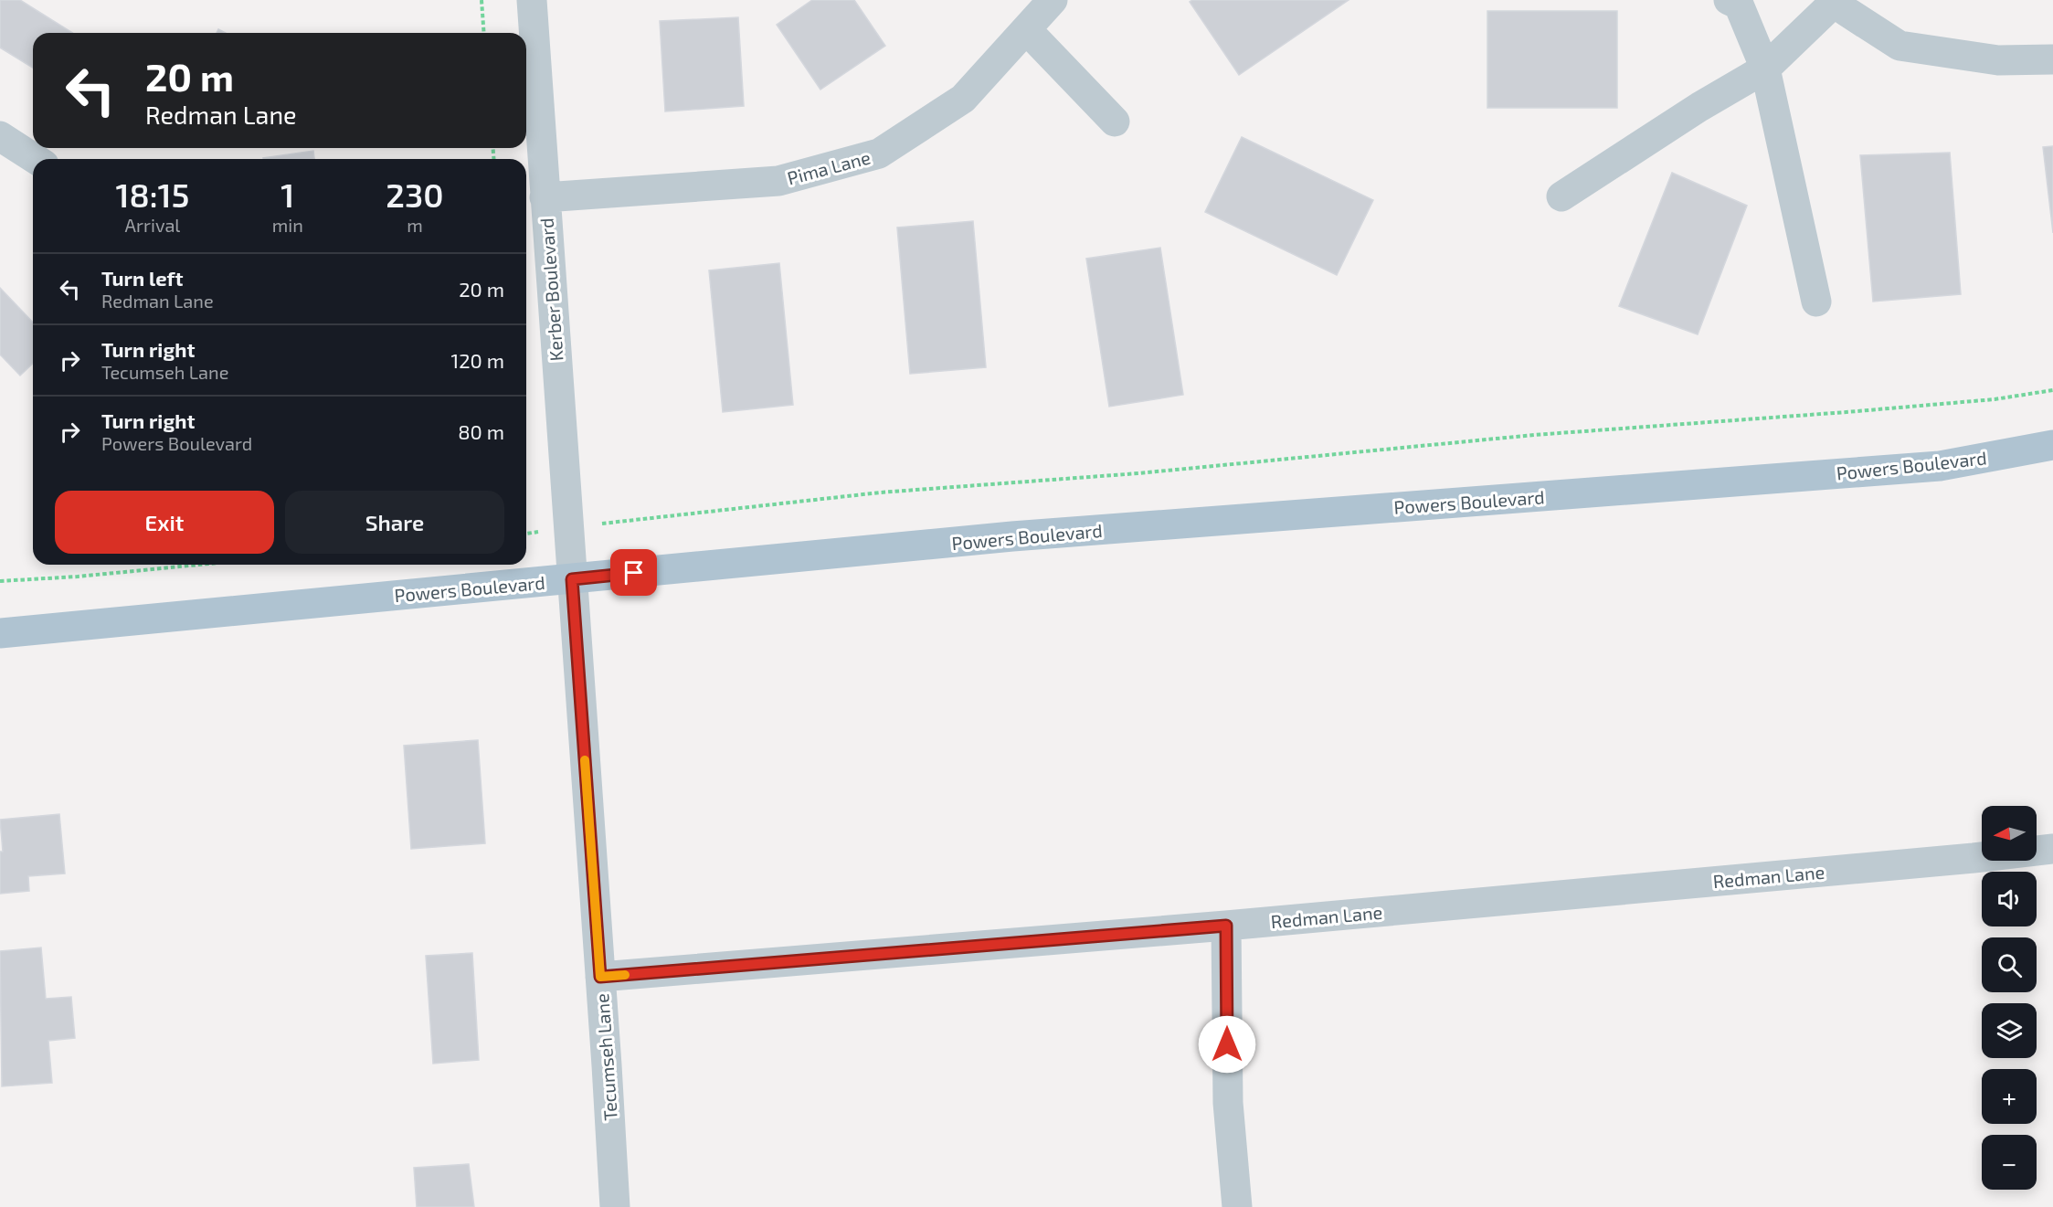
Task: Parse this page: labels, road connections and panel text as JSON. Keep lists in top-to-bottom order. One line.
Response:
{"streets":{"main road":["Powers Boulevard"],"street":["Pima Lane","Kerber Boulevard","Redman Lane","Tecumseh Lane"]},"crossings":[["Pima Lane","Kerber Boulevard"],["Kerber Boulevard","Powers Boulevard"],["Kerber Boulevard","Tecumseh Lane"],["Powers Boulevard","Tecumseh Lane"],["Redman Lane","Tecumseh Lane"]],"north":"left","page":{"turn":["20 m","Redman Lane"],"eta":["18:15","Arrival","1","min","230","m"],"list":[{"name":"Turn left","note":"Redman Lane","value":"20 m"},{"name":"Turn right","note":"Tecumseh Lane","value":"120 m"},{"name":"Turn right","note":"Powers Boulevard","value":"80 m"}],"buttons":["Exit","Share"],"map_buttons":["+","−"]}}
